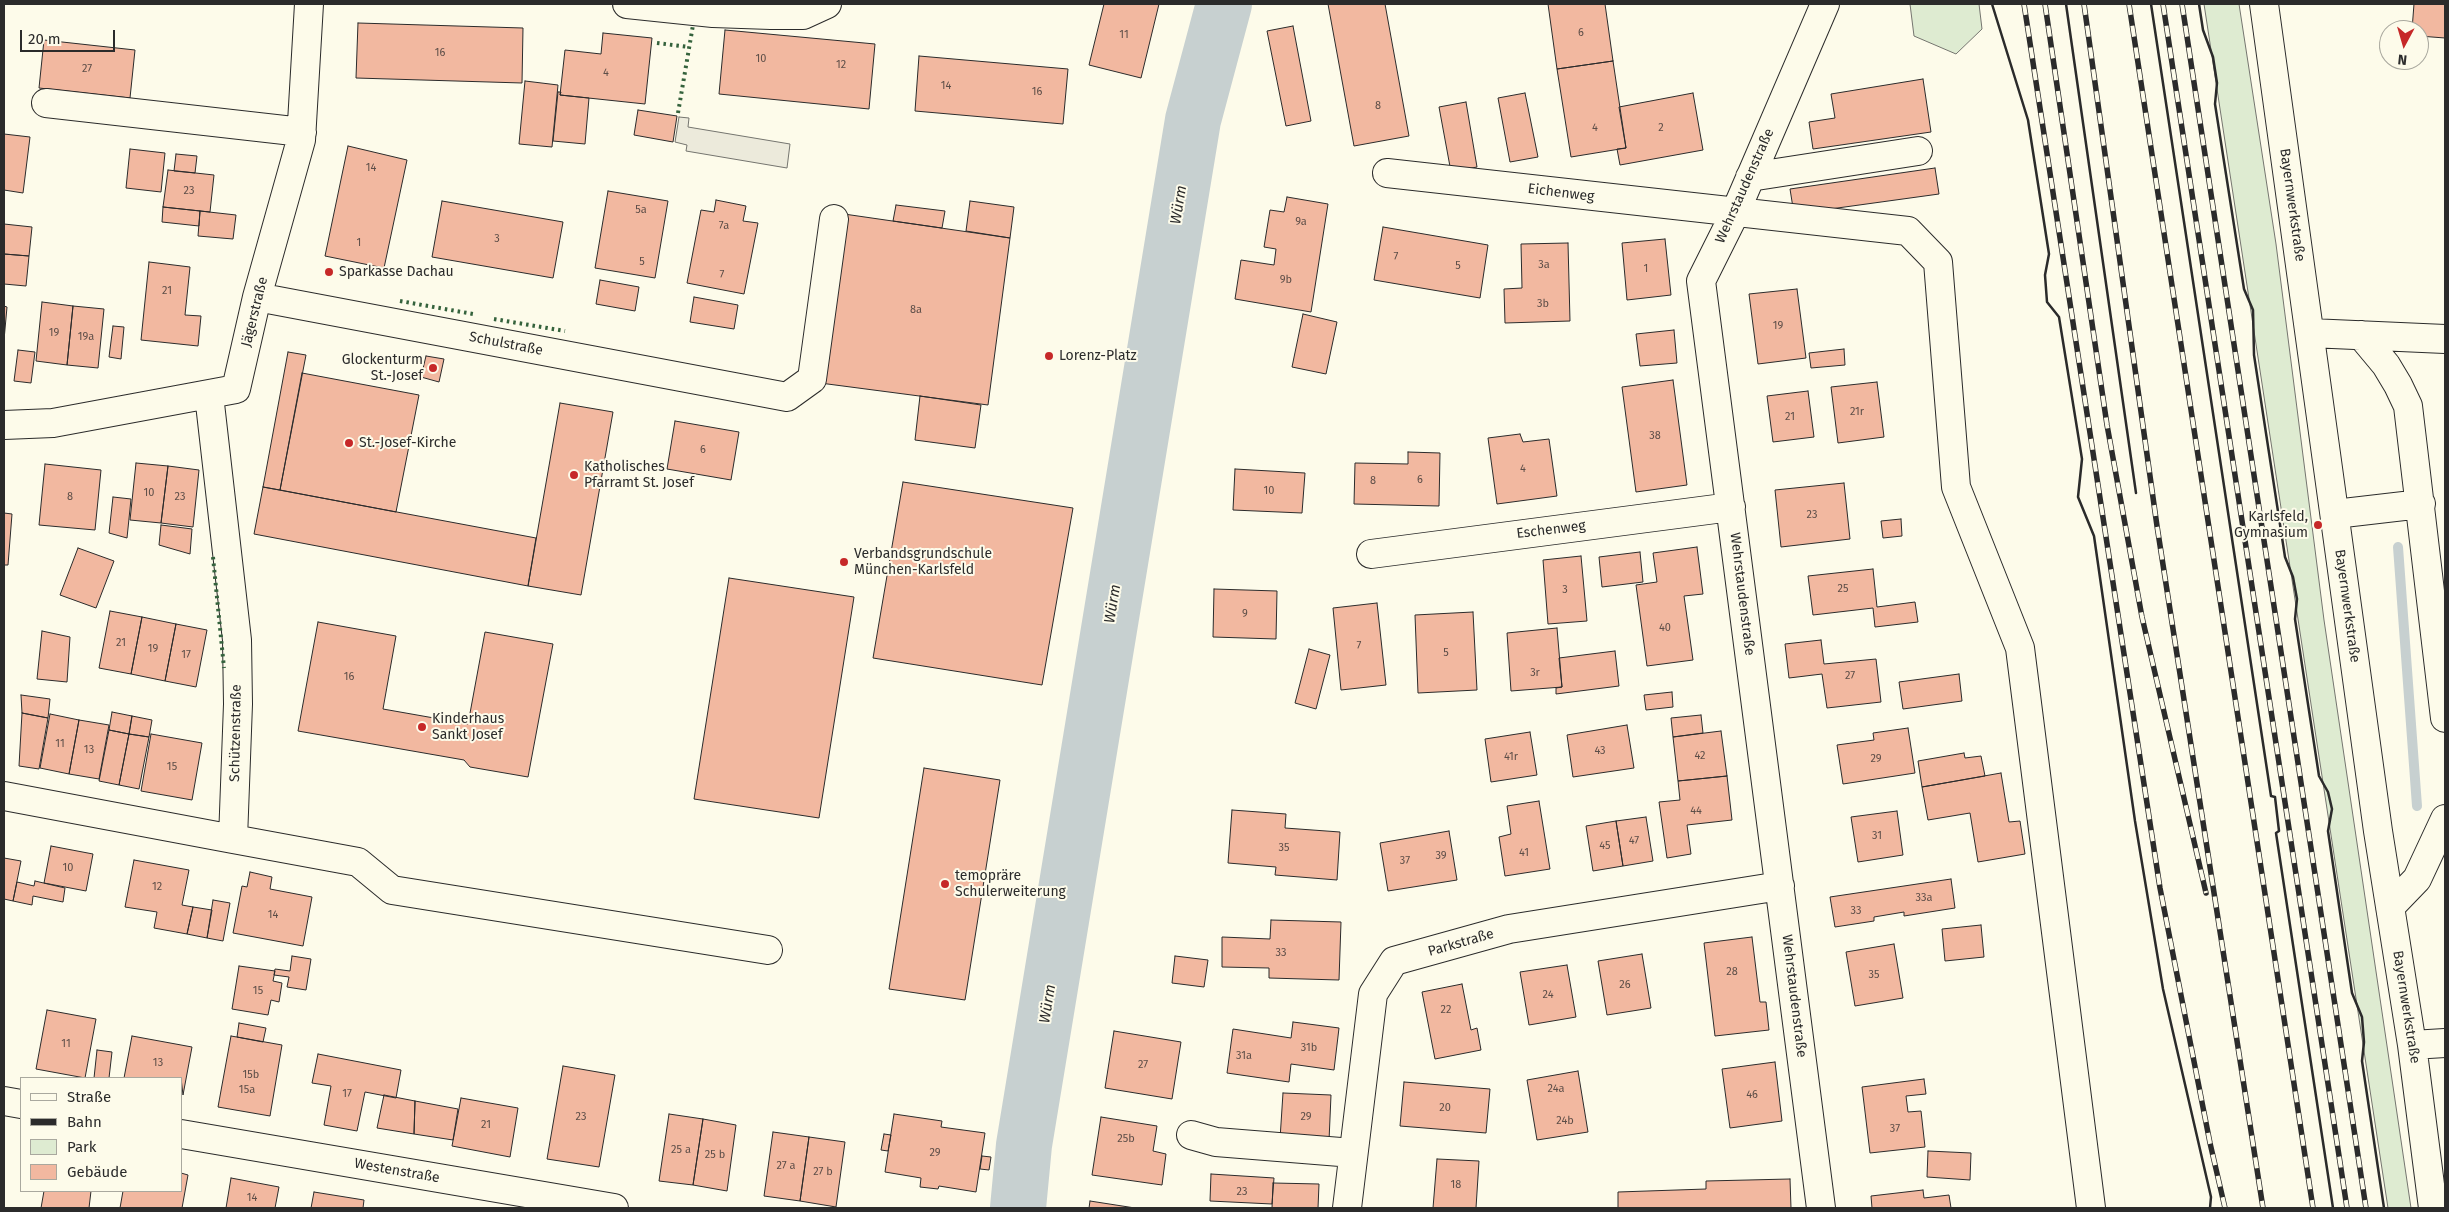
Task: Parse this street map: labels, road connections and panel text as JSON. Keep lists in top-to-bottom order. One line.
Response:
{"streets":{"street":["Wehrstaudenstraße","Eichenweg","Bayernwerkstraße","Jägerstraße","Schulstraße","Eschenweg","Schützenstraße","Parkstraße","Westenstraße"]},"crossings":[["Wehrstaudenstraße","Eichenweg"],["Wehrstaudenstraße","Eschenweg"],["Wehrstaudenstraße","Parkstraße"],["Jägerstraße","Schulstraße"],["Jägerstraße","Schützenstraße"]],"water":["Würm"],"places":["Sparkasse Dachau","Lorenz-Platz","Glockenturm St.-Josef","St.-Josef-Kirche","Katholisches Pfarramt St. Josef","Karlsfeld, Gymnasium","Verbandsgrundschule München-Karlsfeld","Kinderhaus Sankt Josef","temopräre Schulerweiterung"],"house_numbers":["6","11","16","10","12","27","4","14","16","8","4","2","14","23","5a","9a","7a","3","1","7","5","3a","5","1","7","9b","21","3b","8a","19","19","19a","21r","21","38","6","4","6","8","10","10","8","23","23","25","3","9","40","21","7","19","5","17","3r","27","16","11","13","43","42","41r","29","15","44","31","47","45","35","41","39","37","10","12","33a","33","14","33","28","35","26","15","24","22","11","31b","31a","13","27","15b","24a","15a","17","46","20","23","29","24b","21","37","25b","25 a","29","25 b","27 a","27 b","18","23","14"],"legend":["Straße","Bahn","Park","Gebäude"],"scale_bar":"20 m","north":"bottom"}
